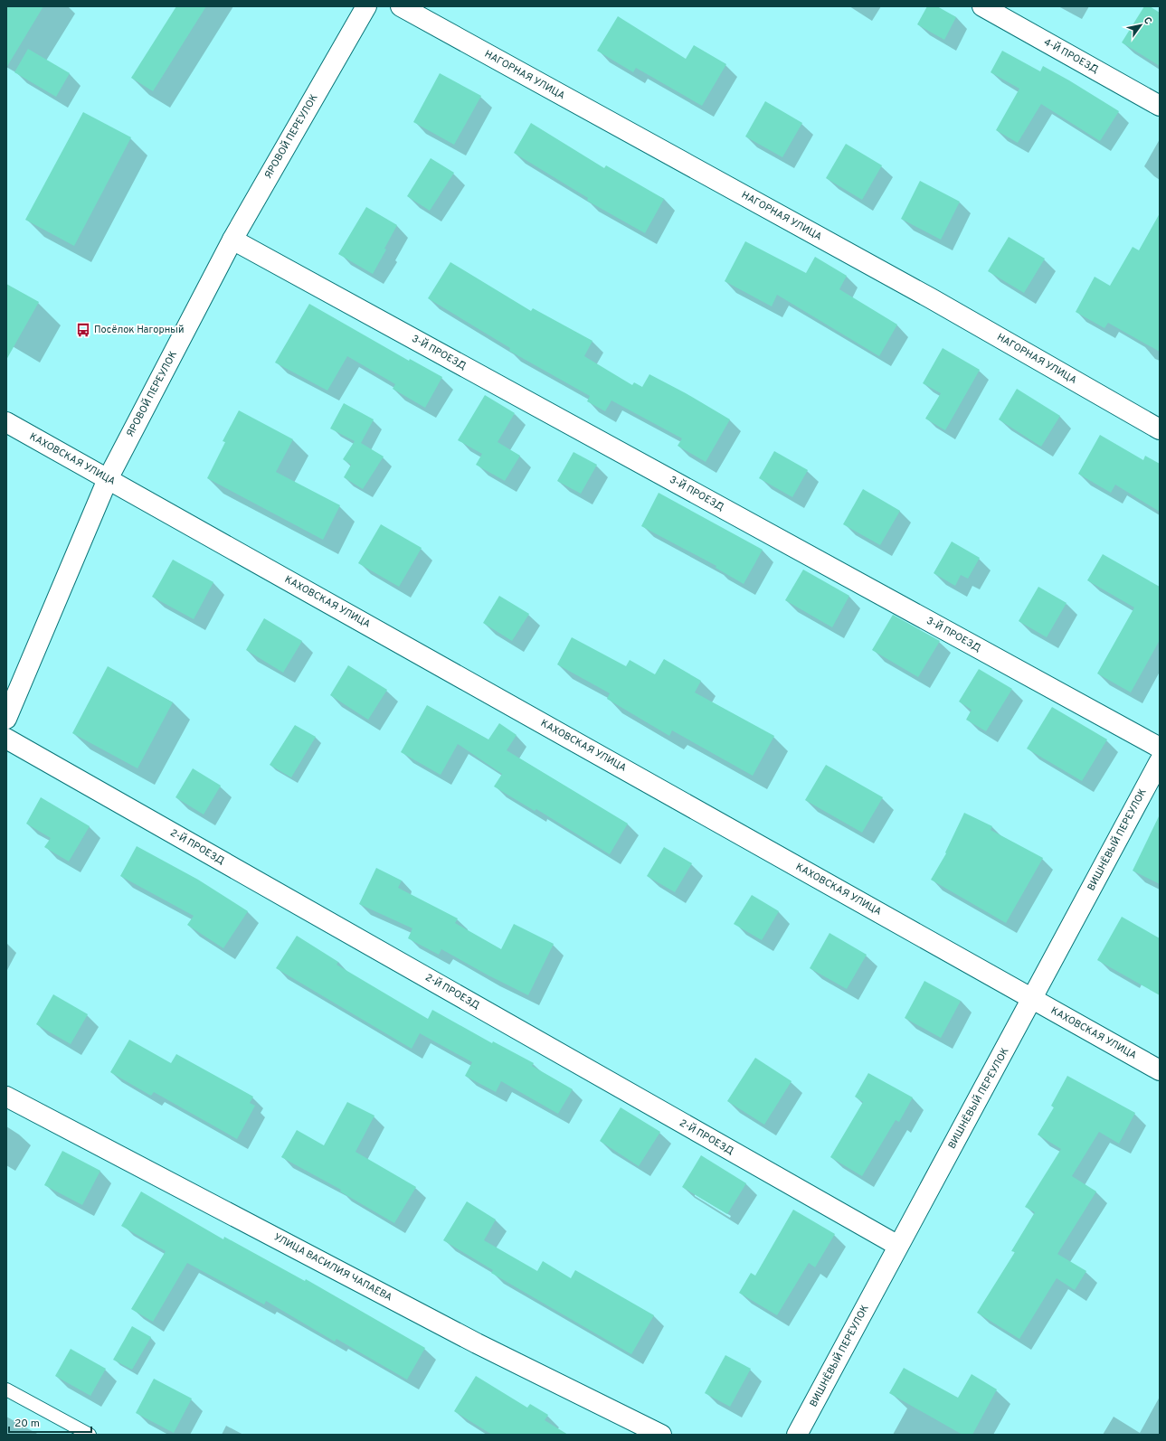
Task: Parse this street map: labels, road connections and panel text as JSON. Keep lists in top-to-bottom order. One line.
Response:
{"streets":{"street":["4-Й ПРОЕЗД","НАГОРНАЯ УЛИЦА","ЯРОВОЙ ПЕРЕУЛОК","3-Й ПРОЕЗД","КАХОВСКАЯ УЛИЦА","ВИШНЁВЫЙ ПЕРЕУЛОК","2-Й ПРОЕЗД","УЛИЦА ВАСИЛИЯ ЧАПАЕВА"]},"crossings":[["ЯРОВОЙ ПЕРЕУЛОК","3-Й ПРОЕЗД"],["ЯРОВОЙ ПЕРЕУЛОК","КАХОВСКАЯ УЛИЦА"],["КАХОВСКАЯ УЛИЦА","ВИШНЁВЫЙ ПЕРЕУЛОК"],["ВИШНЁВЫЙ ПЕРЕУЛОК","2-Й ПРОЕЗД"]],"places":{"bus stop":["Посёлок Нагорный"]},"scale_bar":"20 m","north":"top right"}
